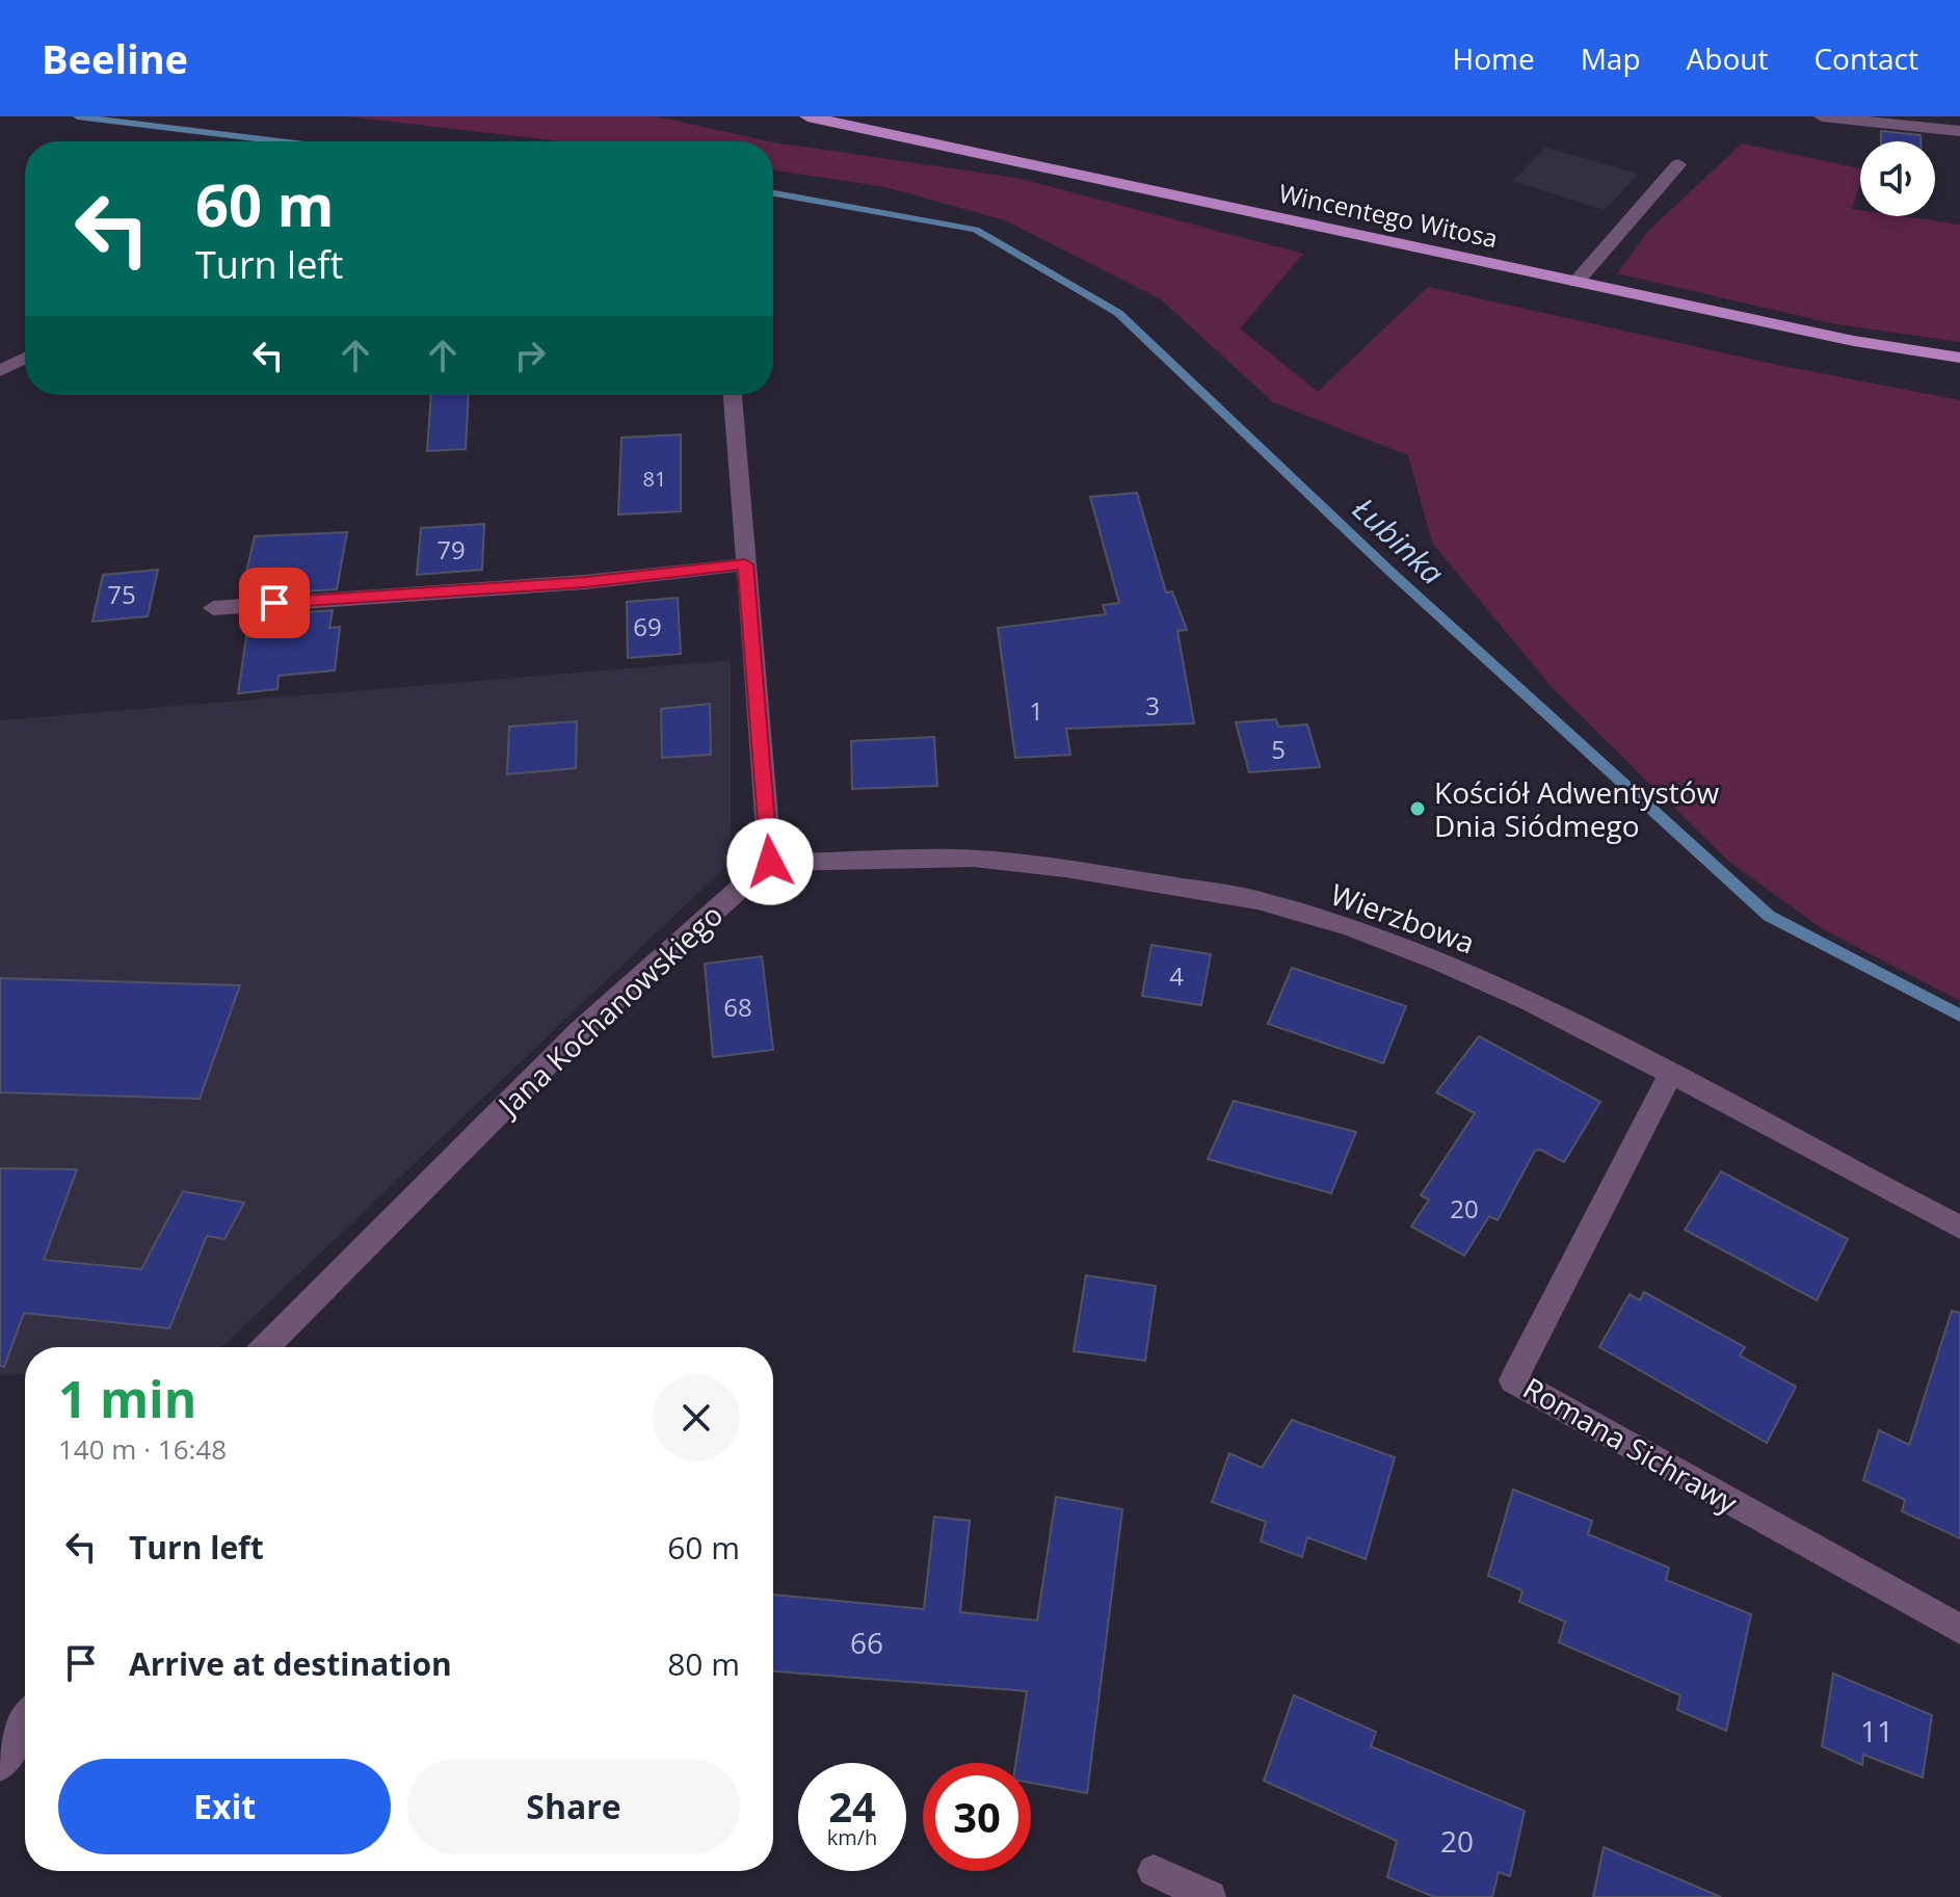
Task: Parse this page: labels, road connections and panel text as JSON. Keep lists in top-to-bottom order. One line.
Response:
{"streets":{"main road":["Wincentego Witosa"],"street":["Wierzbowa","Jana Kochanowskiego","Romana Sichrawy"]},"crossings":[["Wierzbowa","Jana Kochanowskiego"],["Wierzbowa","Romana Sichrawy"]],"water":["Łubinka"],"places":["Kościół Adwentystów Dnia Siódmego"],"house_numbers":["81","79","75","69","3","1","5","4","68","20","66","11","20"],"page":{"header":"Beeline","nav":["Home","Map","About","Contact"],"turn":["60 m","Turn left"],"heading":["1 min","140 m · 16:48"],"list":[{"name":"Turn left","value":"60 m"},{"name":"Arrive at destination","value":"80 m"}],"buttons":["Exit","Share"],"speed":"24 km/h","limit":"30"}}
